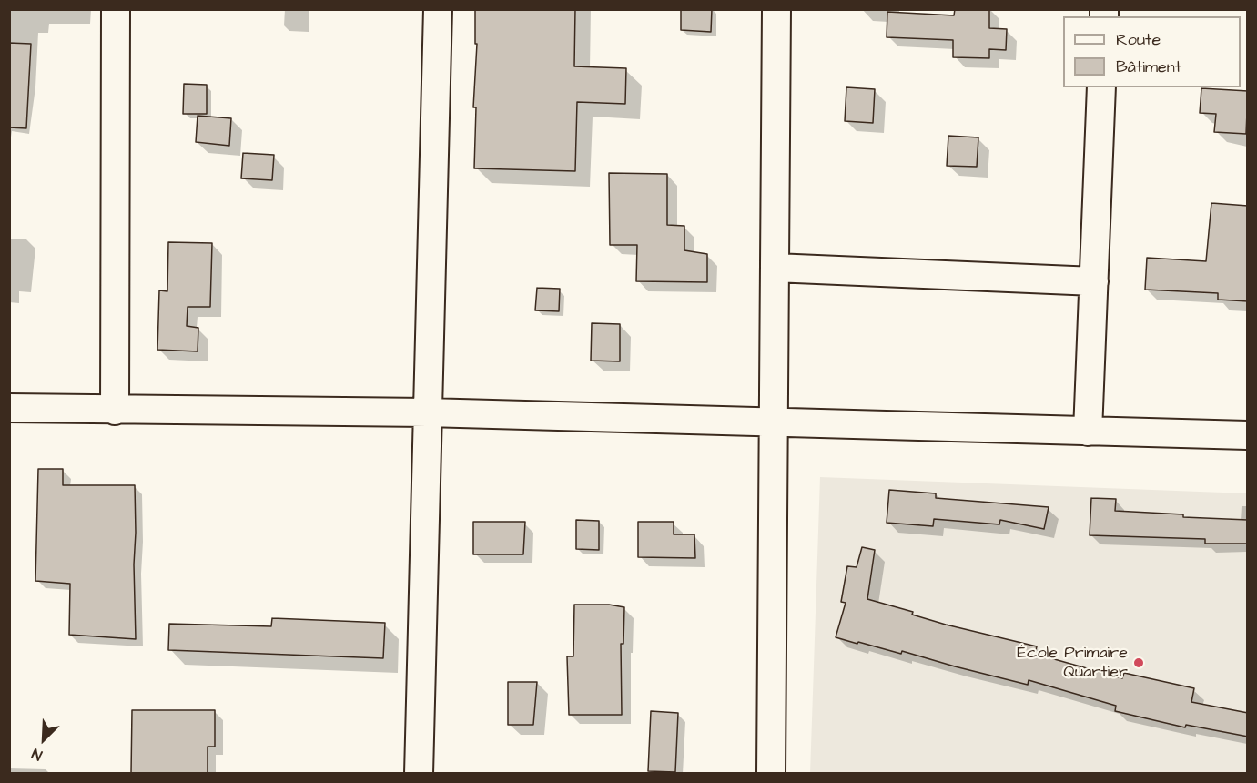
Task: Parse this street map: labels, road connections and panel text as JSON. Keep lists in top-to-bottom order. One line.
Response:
{"places":["École Primaire Quartier"],"legend":["Route","Bâtiment"],"north":"bottom left"}
